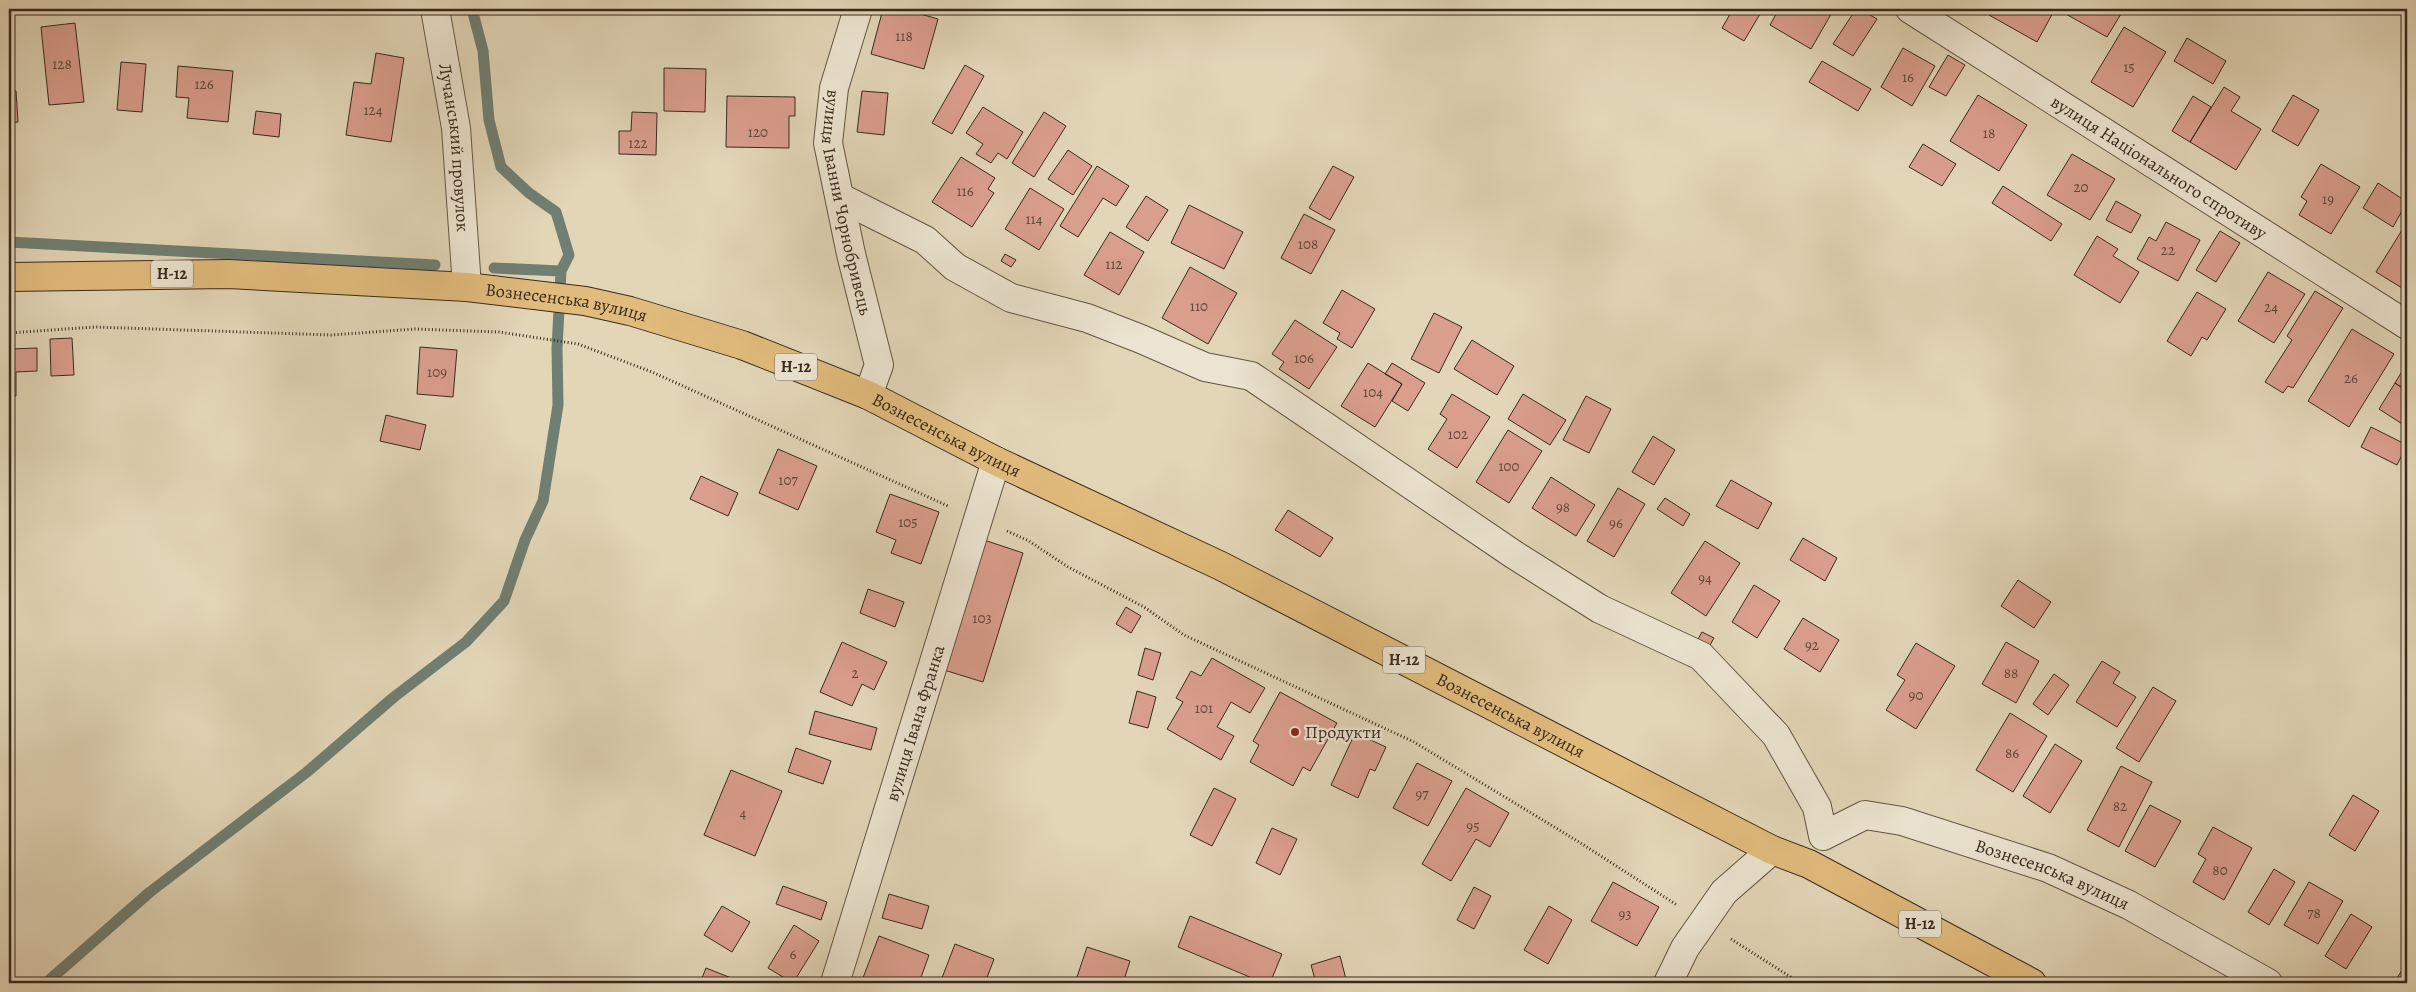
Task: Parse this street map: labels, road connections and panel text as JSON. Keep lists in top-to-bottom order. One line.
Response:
{"streets":{"main road":["Н-12","Вознесенська вулиця"],"street":["Лучанський провулок","вулиця Національного спротиву","вулиця Іванни Чорнобривець","вулиця Івана Франка"]},"crossings":[["Лучанський провулок","Вознесенська вулиця"],["вулиця Іванни Чорнобривець","Вознесенська вулиця"],["Вознесенська вулиця","вулиця Івана Франка"]],"places":["Продукти"],"house_numbers":["118","128","15","16","126","124","120","18","122","20","116","19","114","108","22","112","110","24","106","109","26","104","102","100","107","98","105","96","94","103","92","2","88","90","101","86","97","82","4","95","80","78","93","6"]}
